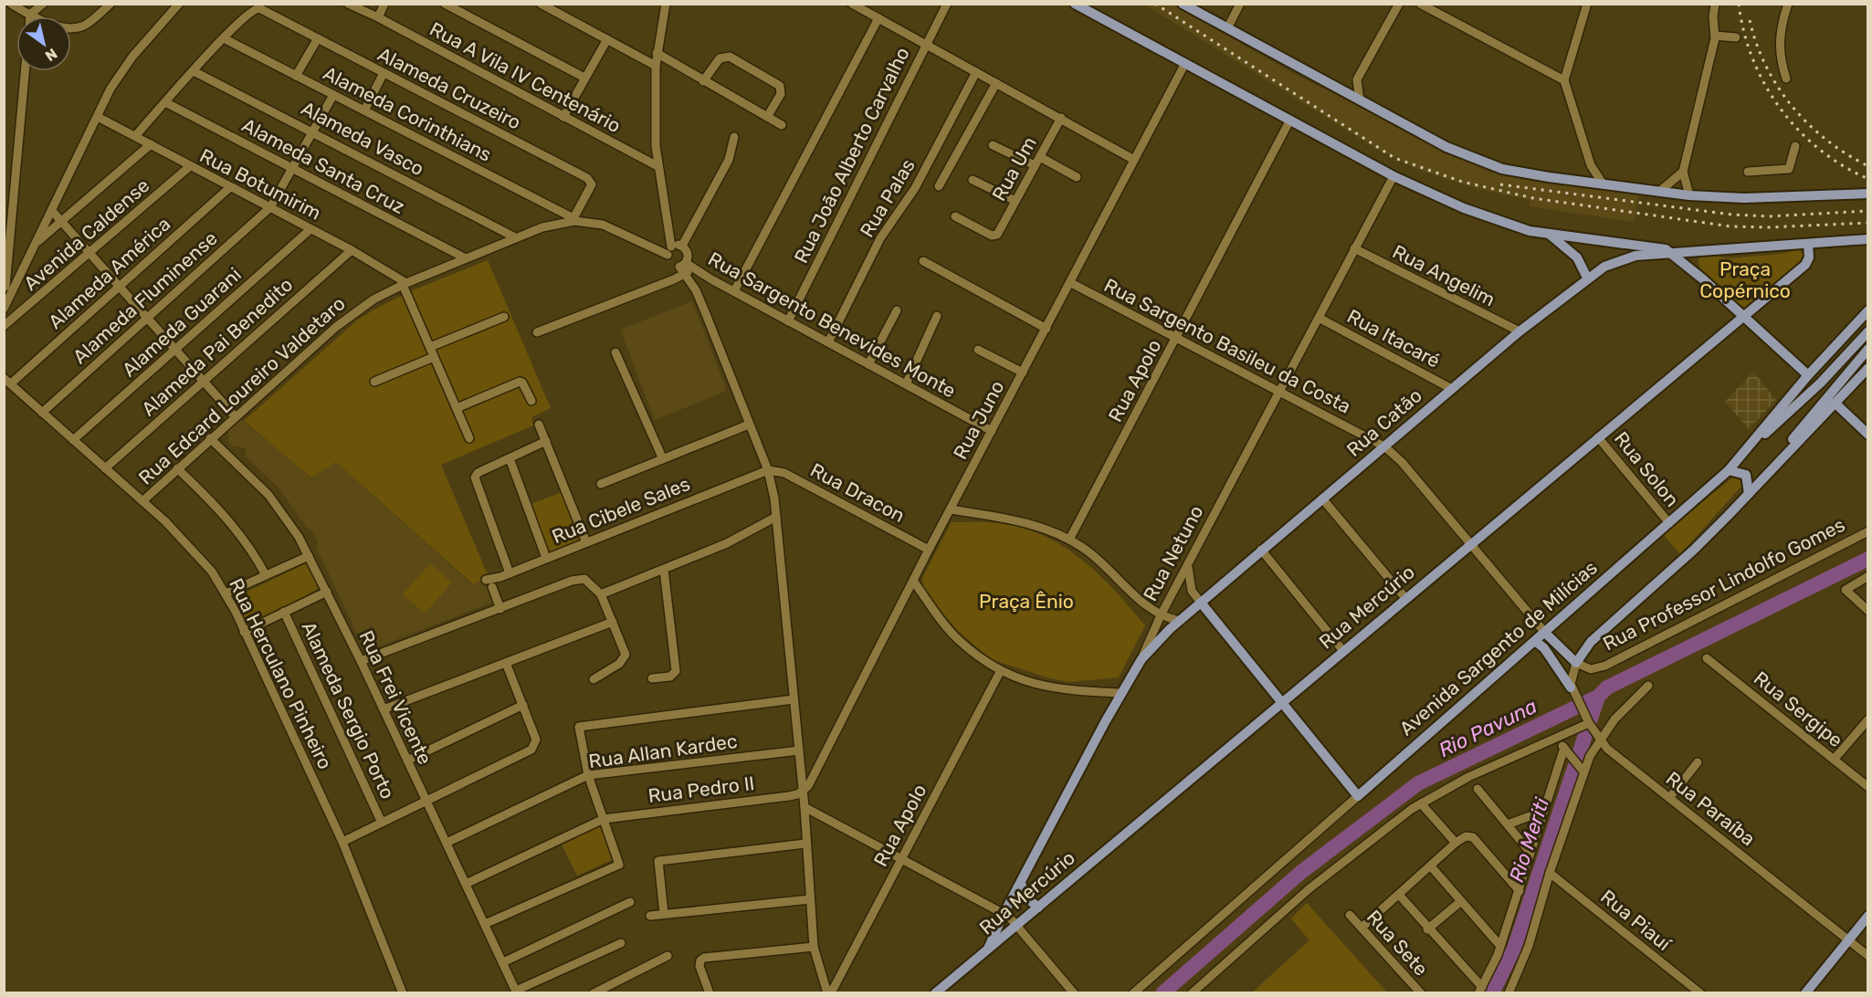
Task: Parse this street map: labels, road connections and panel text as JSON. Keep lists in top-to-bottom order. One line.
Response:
{"streets":{"main road":["Rua Catão","Rua Netuno","Rua Mercúrio","Avenida Sargento de Milícias"],"street":["Rua A Vila IV Centenário","Alameda Cruzeiro","Alameda Corinthians","Alameda Vasco","Rua João Alberto Carvalho","Alameda Santa Cruz","Rua Um","Rua Botumirim","Rua Palas","Avenida Caldense","Alameda América","Rua Angelim","Alameda Fluminense","Alameda Guarani","Rua Sargento Benevides Monte","Rua Itacaré","Rua Sargento Basileu da Costa","Alameda Pai Benedito","Rua Apolo","Rua Edcard Loureiro Valdetaro","Rua Juno","Rua Solon","Rua Dracon","Rua Cibele Sales","Rua Professor Lindolfo Gomes","Rua Herculano Pinheiro","Rua Frei Vicente","Rua Sergipe","Alameda Sergio Porto","Rua Allan Kardec","Rua Pedro II","Rua Paraíba","Rua Piauí","Rua Sete"]},"crossings":[["Alameda Cruzeiro","Alameda Corinthians"],["Alameda Cruzeiro","Rua Edcard Loureiro Valdetaro"],["Alameda Corinthians","Alameda Fluminense"],["Alameda Corinthians","Rua Edcard Loureiro Valdetaro"],["Alameda Vasco","Alameda Fluminense"],["Alameda Vasco","Rua Edcard Loureiro Valdetaro"],["Rua João Alberto Carvalho","Rua Sargento Benevides Monte"],["Alameda Santa Cruz","Alameda Fluminense"],["Alameda Santa Cruz","Rua Edcard Loureiro Valdetaro"],["Rua Botumirim","Avenida Caldense"],["Rua Botumirim","Alameda América"],["Rua Botumirim","Alameda Fluminense"],["Rua Botumirim","Alameda Guarani"],["Rua Botumirim","Alameda Pai Benedito"],["Rua Botumirim","Rua Edcard Loureiro Valdetaro"],["Rua Palas","Rua Sargento Benevides Monte"],["Alameda América","Rua Herculano Pinheiro"],["Rua Angelim","Rua Catão"],["Rua Angelim","Rua Netuno"],["Alameda Fluminense","Rua Herculano Pinheiro"],["Alameda Guarani","Rua Herculano Pinheiro"],["Rua Sargento Benevides Monte","Rua Juno"],["Rua Itacaré","Rua Catão"],["Rua Itacaré","Rua Netuno"],["Rua Sargento Basileu da Costa","Rua Apolo"],["Rua Sargento Basileu da Costa","Rua Juno"],["Rua Sargento Basileu da Costa","Rua Catão"],["Rua Sargento Basileu da Costa","Rua Netuno"],["Rua Sargento Basileu da Costa","Rua Mercúrio"],["Rua Sargento Basileu da Costa","Avenida Sargento de Milícias"],["Alameda Pai Benedito","Rua Herculano Pinheiro"],["Rua Edcard Loureiro Valdetaro","Rua Herculano Pinheiro"],["Rua Edcard Loureiro Valdetaro","Rua Frei Vicente"],["Rua Juno","Rua Dracon"],["Rua Juno","Rua Pedro II"],["Rua Catão","Rua Netuno"],["Rua Catão","Rua Mercúrio"],["Rua Solon","Rua Mercúrio"],["Rua Solon","Avenida Sargento de Milícias"],["Rua Dracon","Rua Cibele Sales"],["Rua Netuno","Rua Mercúrio"],["Rua Frei Vicente","Rua Allan Kardec"],["Rua Frei Vicente","Rua Pedro II"]],"water":["Rio Pavuna","Rio Meriti"],"parks":["Praça Copérnico","Praça Ênio"],"north":"bottom right"}
